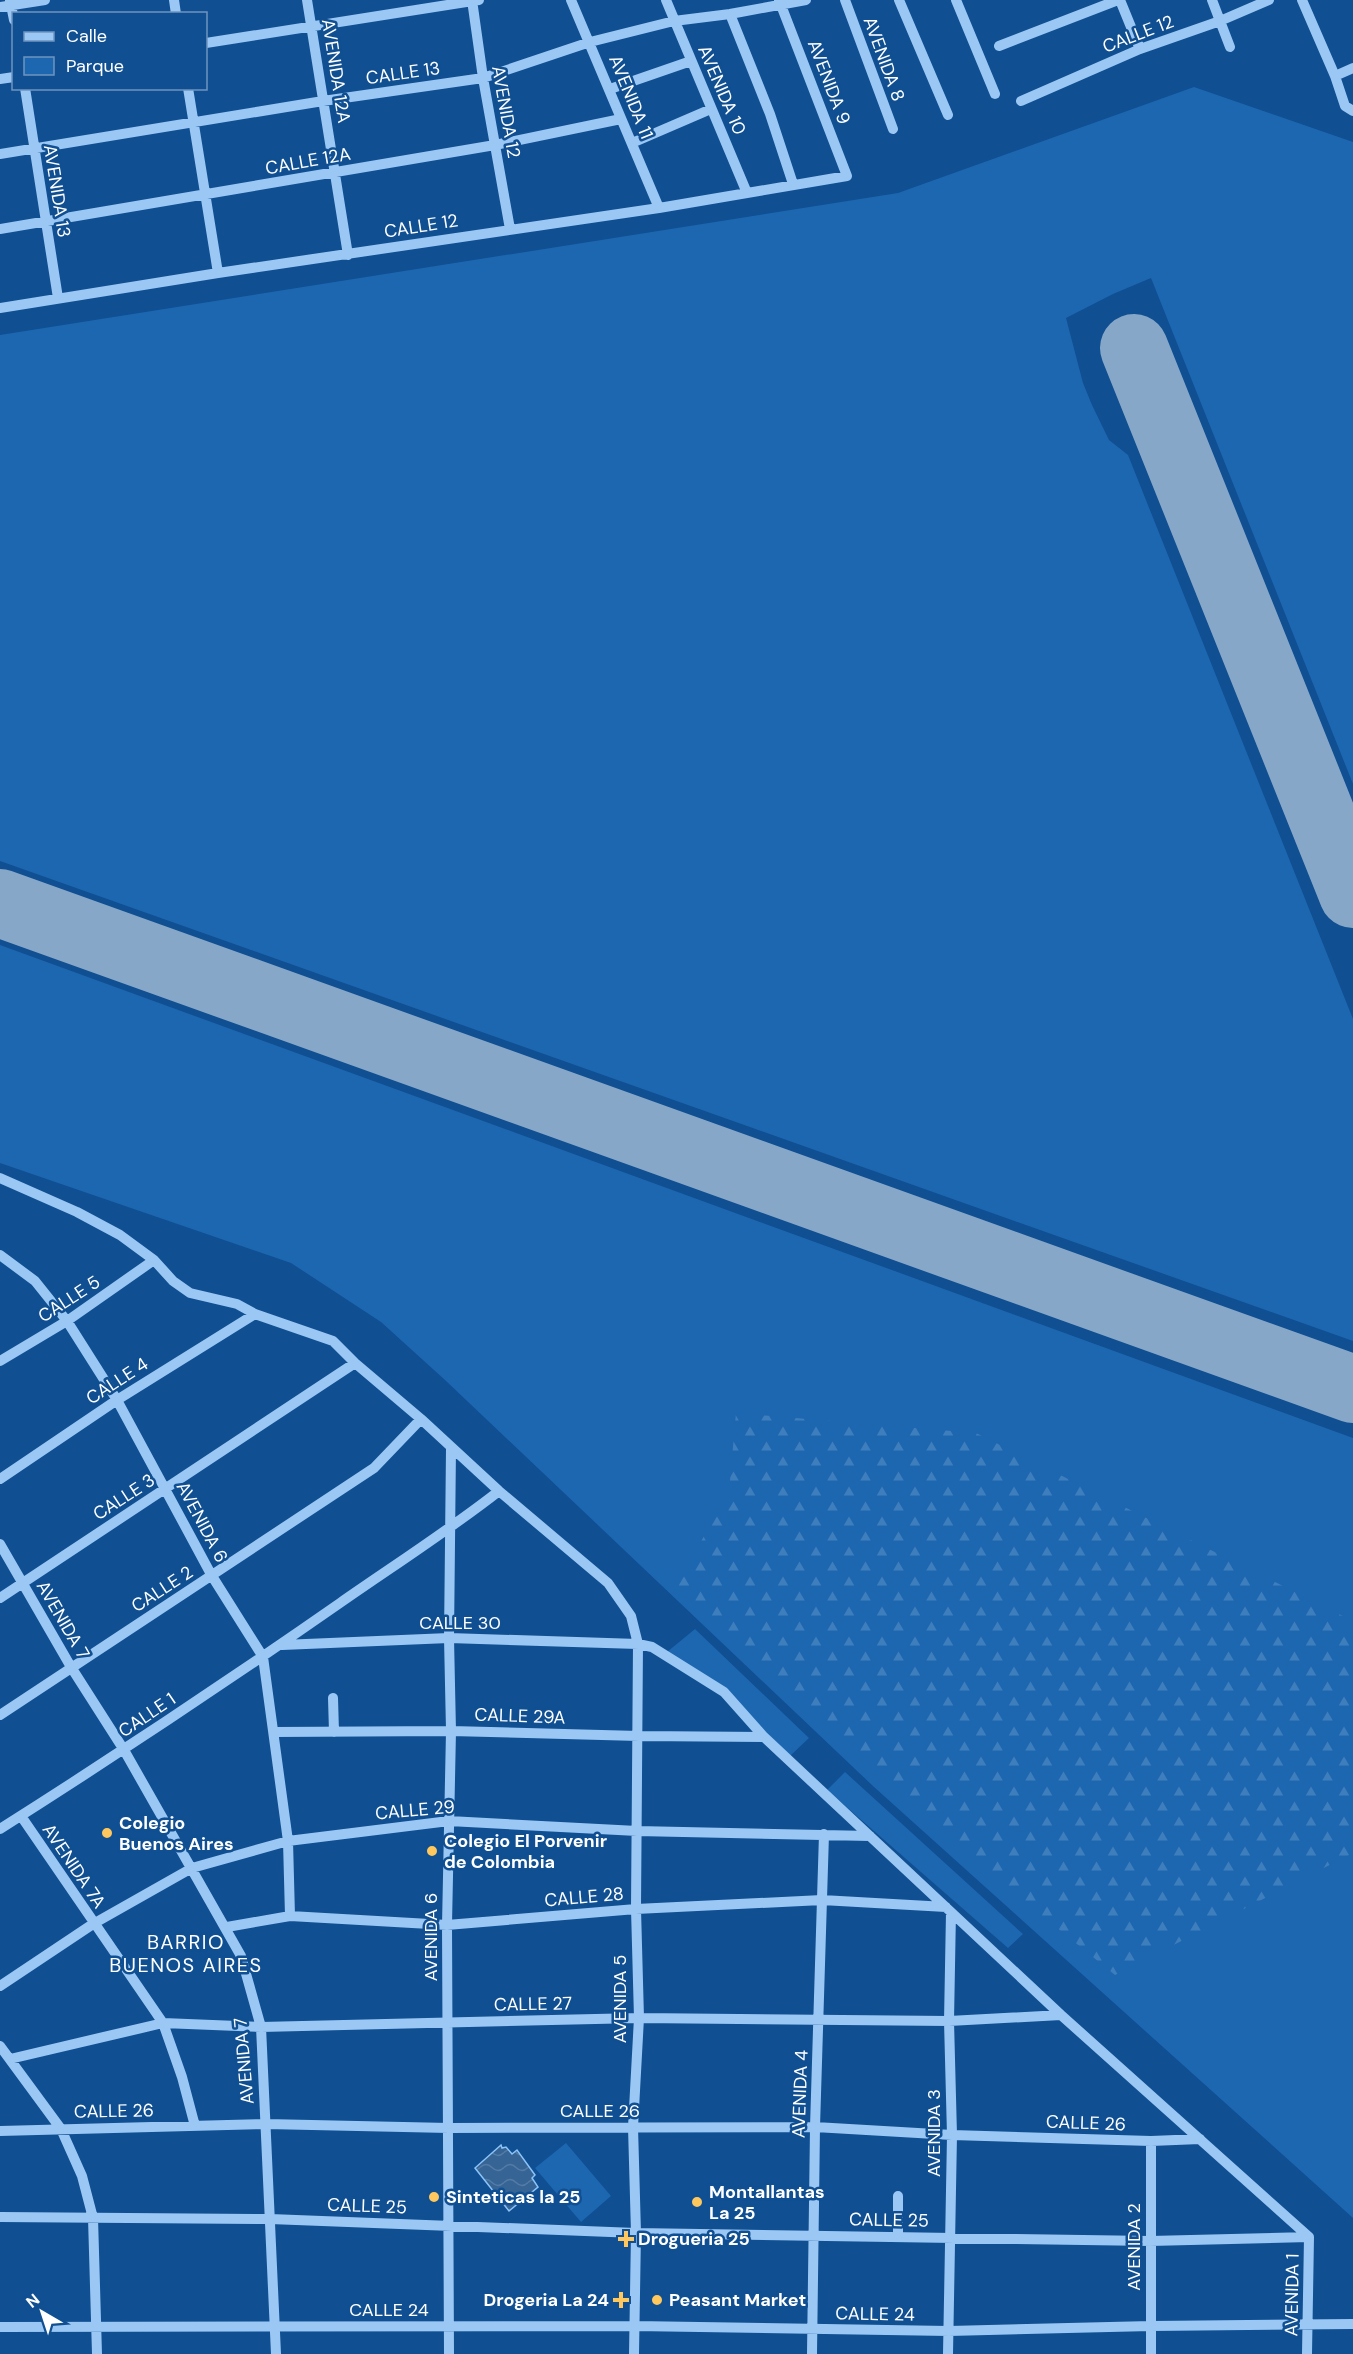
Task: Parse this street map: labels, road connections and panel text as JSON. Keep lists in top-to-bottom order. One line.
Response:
{"streets":{"street":["CALLE 12","AVENIDA 8","AVENIDA 12A","CALLE 13","AVENIDA 9","AVENIDA 10","AVENIDA 11","AVENIDA 12","CALLE 12A","AVENIDA 13","CALLE 5","CALLE 4","CALLE 3","AVENIDA 6","CALLE 2","AVENIDA 7","CALLE 30","CALLE 1","CALLE 29A","CALLE 29","AVENIDA 7A","CALLE 28","AVENIDA 5","CALLE 27","AVENIDA 4","CALLE 26","AVENIDA 3","CALLE 25","AVENIDA 2","AVENIDA 1","CALLE 24"]},"crossings":[["CALLE 12","AVENIDA 12A"],["CALLE 12","AVENIDA 9"],["CALLE 12","AVENIDA 10"],["CALLE 12","AVENIDA 11"],["CALLE 12","AVENIDA 12"],["CALLE 12","AVENIDA 13"],["AVENIDA 12A","CALLE 13"],["AVENIDA 12A","CALLE 12A"],["CALLE 13","AVENIDA 9"],["CALLE 13","AVENIDA 10"],["CALLE 13","AVENIDA 11"],["CALLE 13","AVENIDA 12"],["CALLE 13","AVENIDA 13"],["AVENIDA 11","CALLE 12A"],["AVENIDA 12","CALLE 12A"],["CALLE 12A","AVENIDA 13"],["CALLE 5","AVENIDA 6"],["CALLE 5","AVENIDA 5"],["CALLE 4","AVENIDA 6"],["CALLE 4","AVENIDA 5"],["CALLE 3","AVENIDA 6"],["CALLE 3","AVENIDA 7"],["CALLE 3","AVENIDA 5"],["AVENIDA 6","CALLE 2"],["AVENIDA 6","CALLE 30"],["AVENIDA 6","CALLE 1"],["AVENIDA 6","CALLE 29A"],["AVENIDA 6","CALLE 29"],["AVENIDA 6","CALLE 28"],["AVENIDA 6","AVENIDA 5"],["AVENIDA 6","CALLE 27"],["AVENIDA 6","CALLE 26"],["AVENIDA 6","CALLE 25"],["AVENIDA 6","CALLE 24"],["CALLE 2","AVENIDA 7"],["CALLE 2","AVENIDA 5"],["AVENIDA 7","CALLE 1"],["AVENIDA 7","CALLE 29"],["AVENIDA 7","CALLE 28"],["AVENIDA 7","CALLE 27"],["AVENIDA 7","CALLE 26"],["AVENIDA 7","CALLE 25"],["AVENIDA 7","CALLE 24"],["CALLE 30","CALLE 1"],["CALLE 30","AVENIDA 5"],["CALLE 1","AVENIDA 7A"],["CALLE 1","AVENIDA 5"],["CALLE 29A","AVENIDA 5"],["CALLE 29","AVENIDA 7A"],["CALLE 29","AVENIDA 5"],["CALLE 29","AVENIDA 4"],["AVENIDA 7A","CALLE 27"],["AVENIDA 7A","CALLE 26"],["CALLE 28","AVENIDA 5"],["CALLE 28","AVENIDA 4"],["CALLE 28","AVENIDA 3"],["AVENIDA 5","CALLE 27"],["AVENIDA 5","CALLE 26"],["AVENIDA 5","CALLE 25"],["AVENIDA 5","CALLE 24"],["CALLE 27","AVENIDA 4"],["CALLE 27","AVENIDA 3"],["AVENIDA 4","CALLE 26"],["AVENIDA 4","CALLE 25"],["AVENIDA 4","CALLE 24"],["CALLE 26","AVENIDA 3"],["CALLE 26","AVENIDA 2"],["AVENIDA 3","CALLE 25"],["AVENIDA 3","CALLE 24"],["CALLE 25","AVENIDA 2"],["CALLE 25","AVENIDA 1"],["AVENIDA 2","CALLE 24"],["AVENIDA 1","CALLE 24"]],"districts":["BARRIO BUENOS AIRES"],"places":{"other":["Colegio Buenos Aires","Colegio El Porvenir de Colombia","Sinteticas la 25","Montallantas La 25","Peasant Market"],"health":["Drogueria 25","Drogeria La 24"]},"legend":["Calle","Parque"],"north":"top left"}
